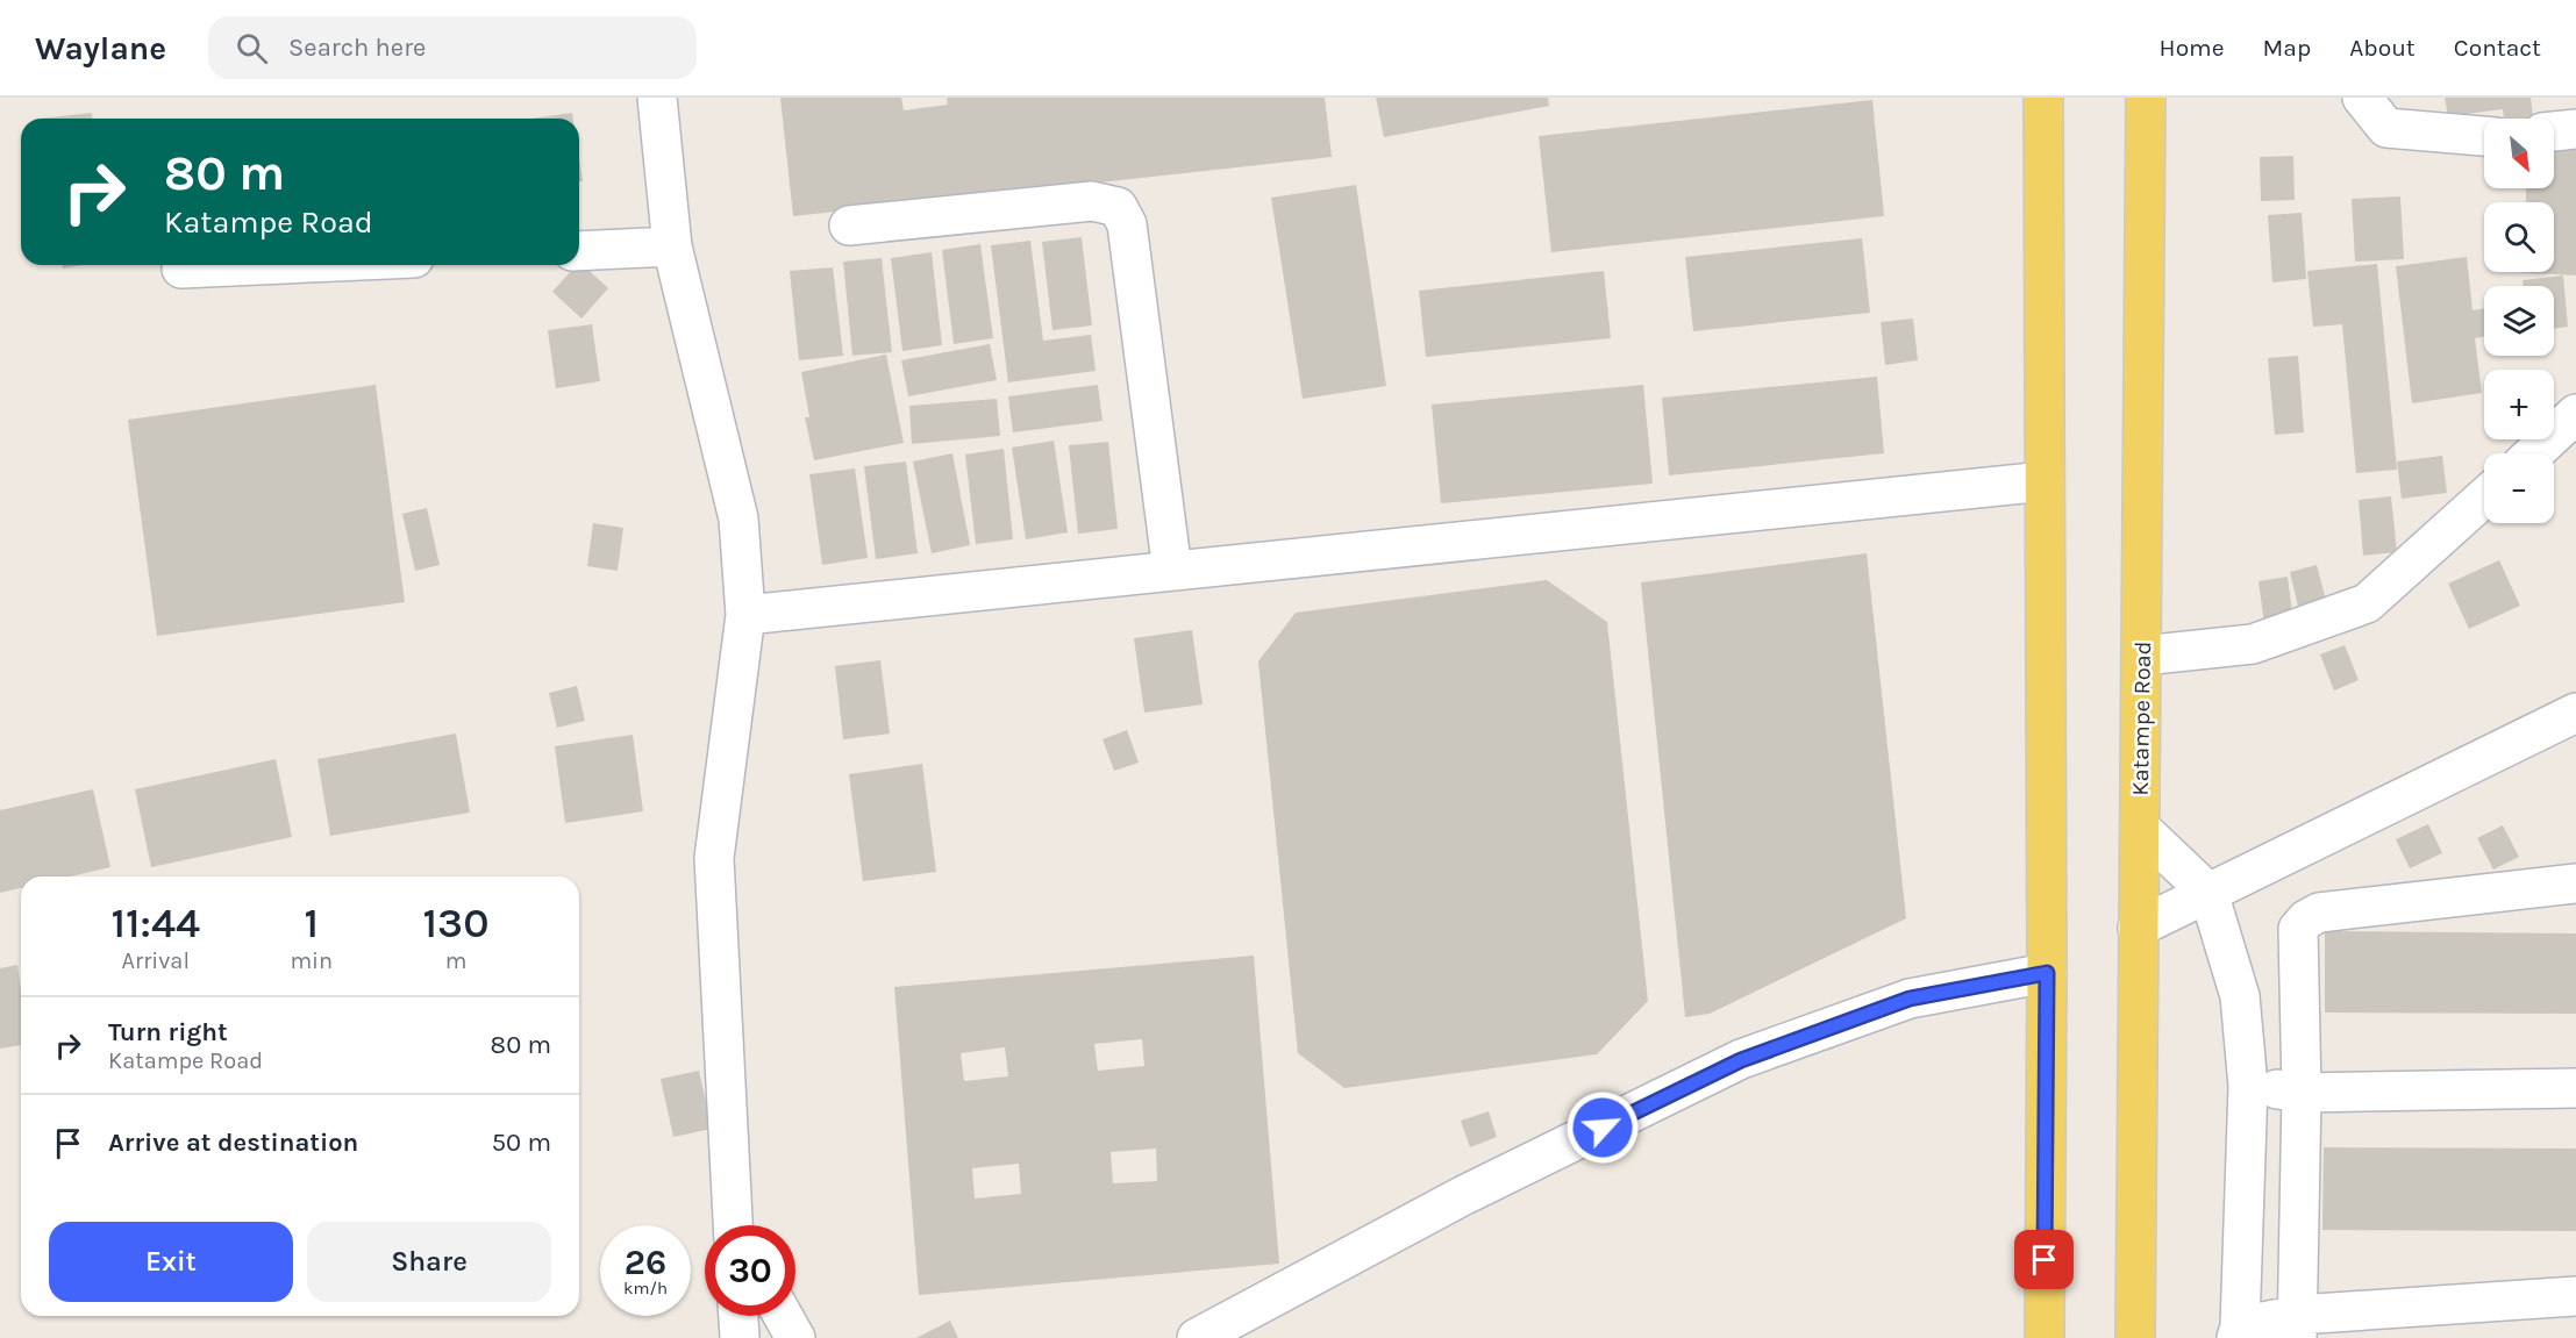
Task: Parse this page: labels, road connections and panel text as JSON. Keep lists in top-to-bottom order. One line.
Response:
{"streets":{"main road":["Katampe Road"]},"north":"bottom right","page":{"header":"Waylane","search":"Search here","nav":["Home","Map","About","Contact"],"map_buttons":["+","−"],"turn":["80 m","Katampe Road"],"eta":["11:44","Arrival","1","min","130","m"],"list":[{"name":"Turn right","note":"Katampe Road","value":"80 m"},{"name":"Arrive at destination","value":"50 m"}],"buttons":["Exit","Share"],"speed":"26 km/h","limit":"30"}}
